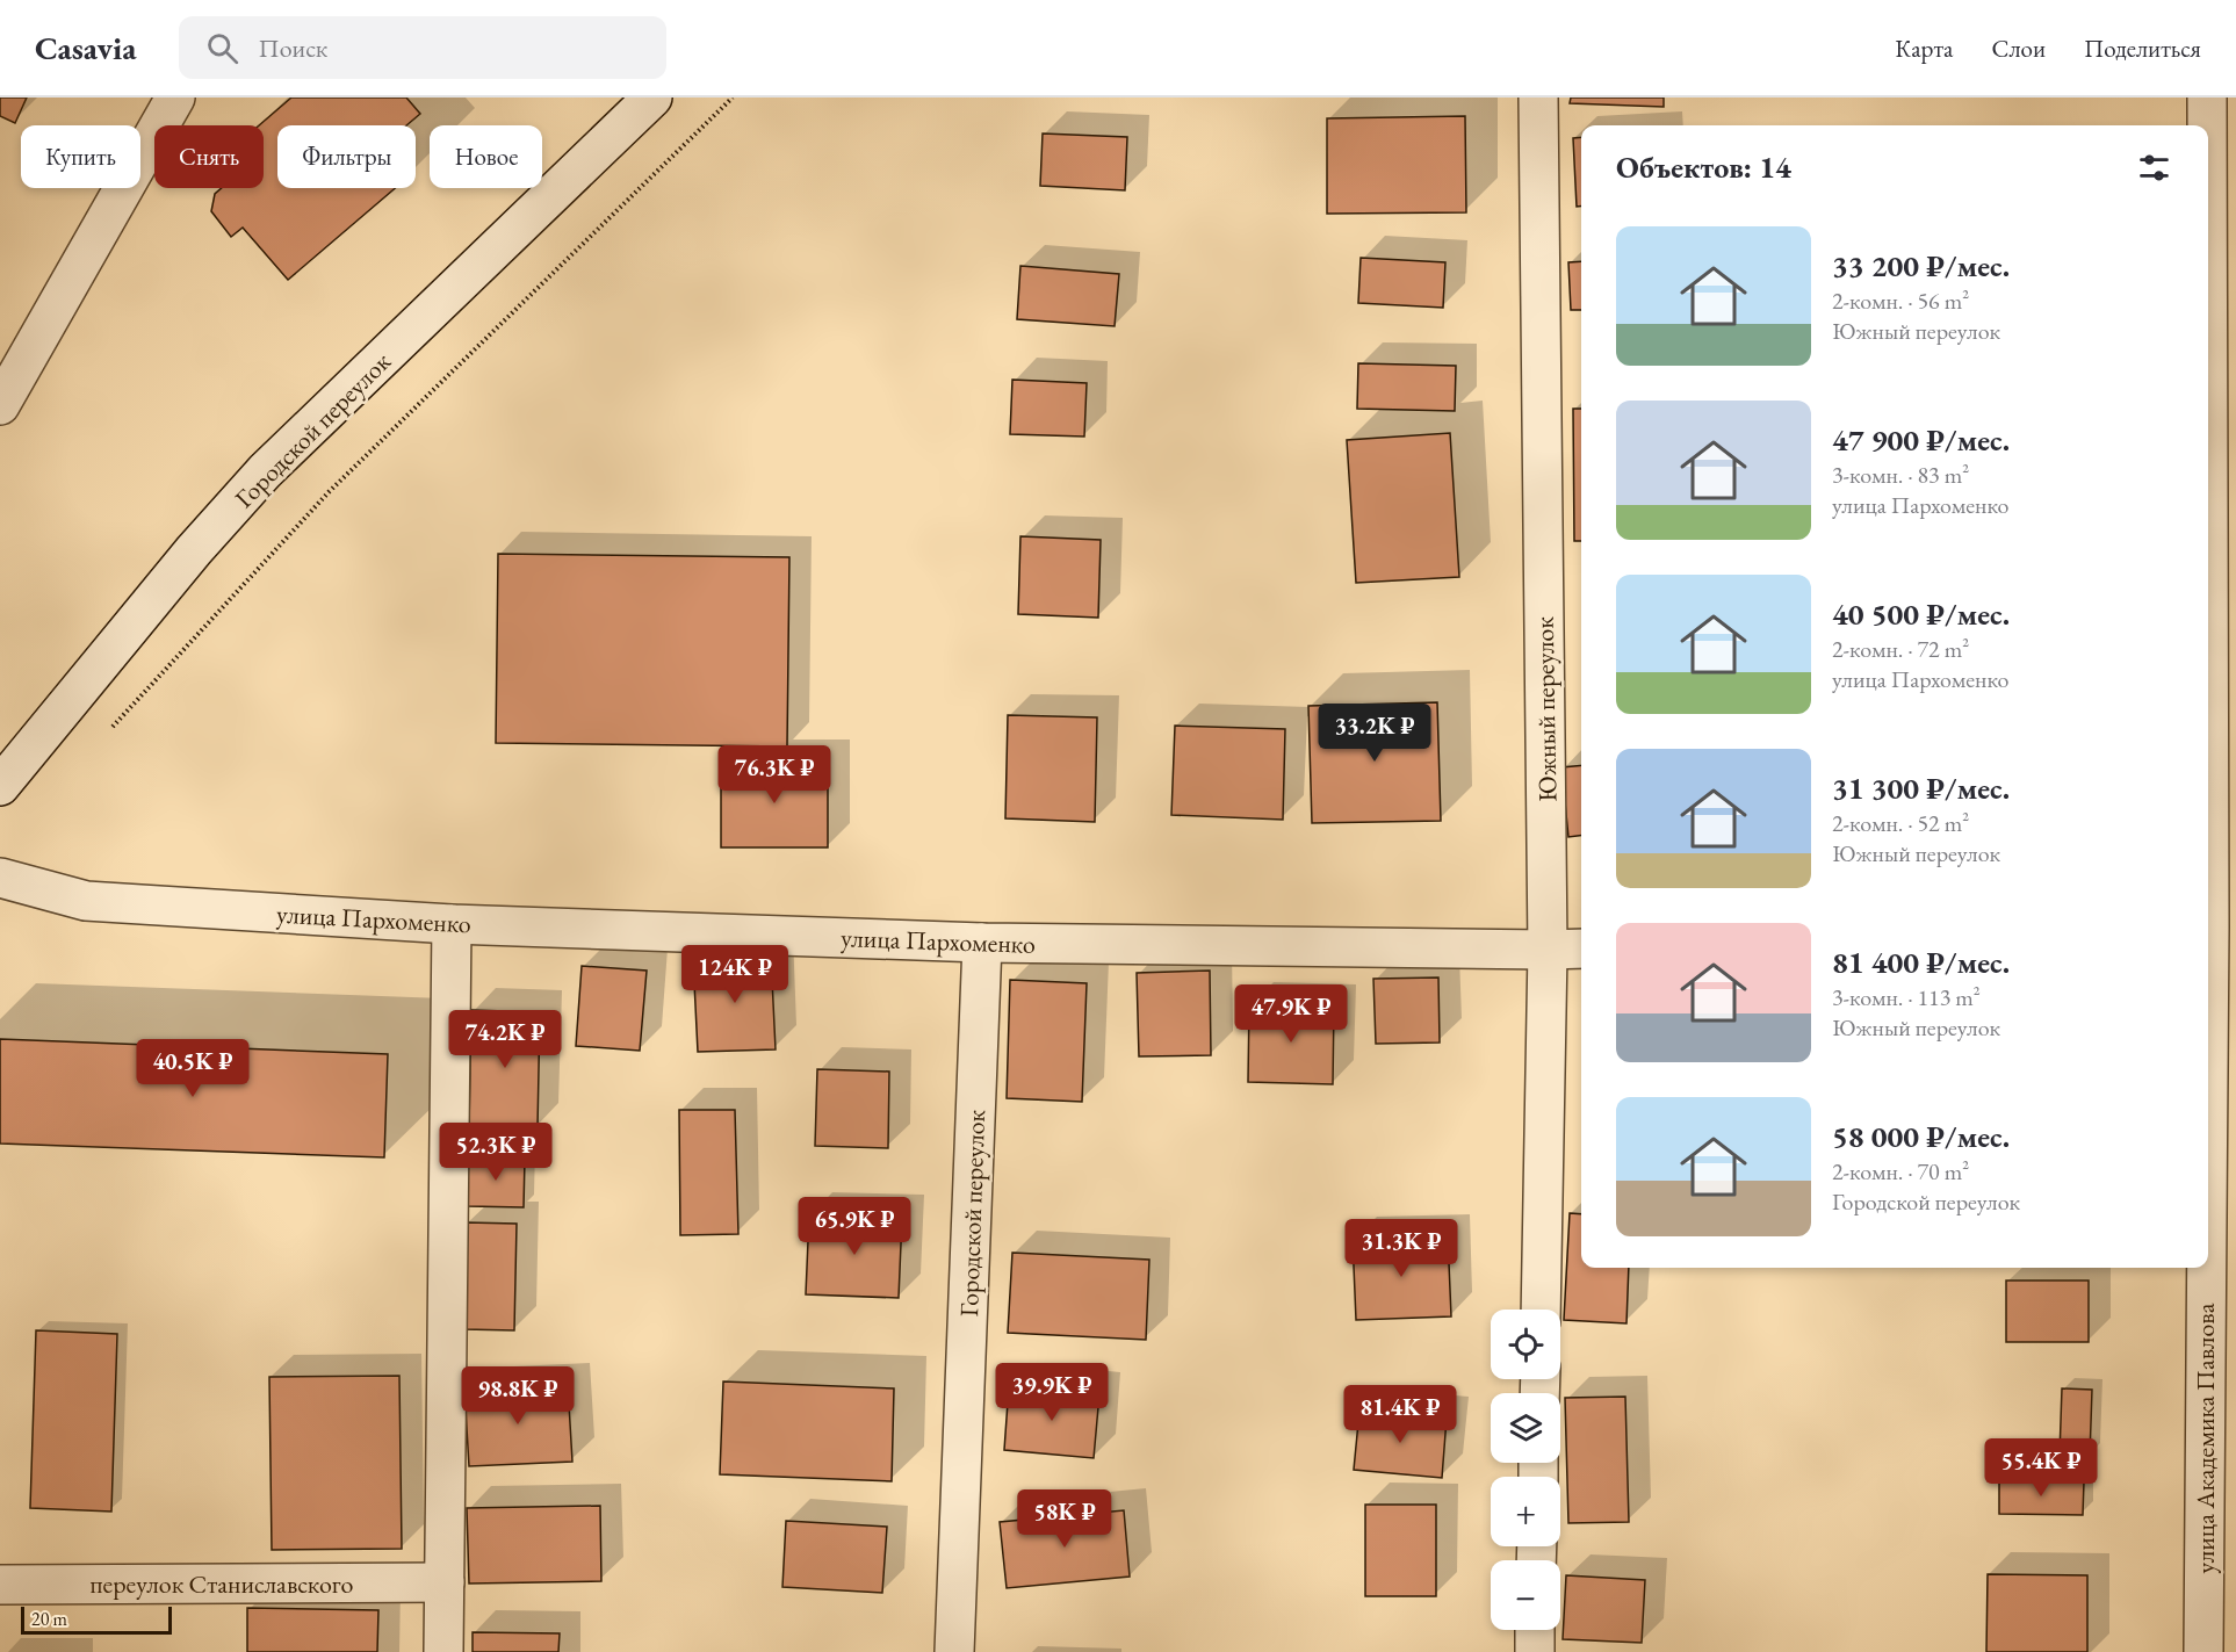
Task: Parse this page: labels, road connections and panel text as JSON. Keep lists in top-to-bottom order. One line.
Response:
{"streets":{"street":["Городской переулок","Южный переулок","улица Пархоменко","улица Академика Павлова","переулок Станиславского"]},"crossings":[["Городской переулок","улица Пархоменко"],["Южный переулок","улица Пархоменко"]],"scale_bar":"20 m","page":{"header":"Casavia","search":"Поиск","nav":["Карта","Слои","Поделиться"],"chip":["Купить","Снять","Фильтры","Новое"],"heading":"Объектов: 14","list":[{"name":"33 200 ₽/мес.","note":"2-комн. · 56 m² · Южный переулок"},{"name":"47 900 ₽/мес.","note":"3-комн. · 83 m² · улица Пархоменко"},{"name":"40 500 ₽/мес.","note":"2-комн. · 72 m² · улица Пархоменко"},{"name":"31 300 ₽/мес.","note":"2-комн. · 52 m² · Южный переулок"},{"name":"81 400 ₽/мес.","note":"3-комн. · 113 m² · Южный переулок"},{"name":"58 000 ₽/мес.","note":"2-комн. · 70 m² · Городской переулок"}],"price":["33.2K ₽","76.3K ₽","124K ₽","47.9K ₽","74.2K ₽","40.5K ₽","52.3K ₽","65.9K ₽","31.3K ₽","39.9K ₽","98.8K ₽","81.4K ₽","55.4K ₽","58K ₽"],"map_buttons":["+","−"],"scale":"20 m"}}
